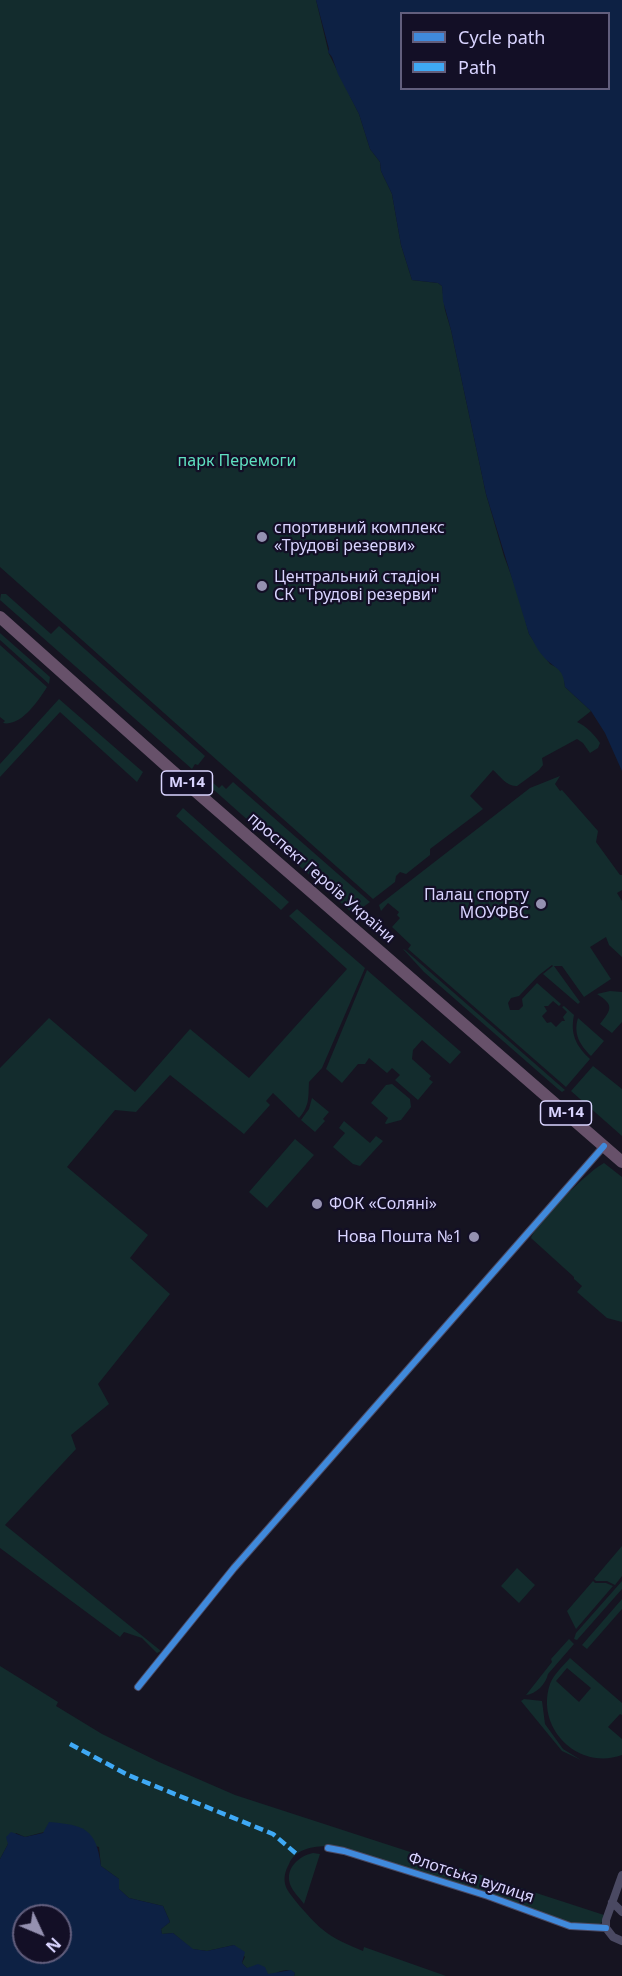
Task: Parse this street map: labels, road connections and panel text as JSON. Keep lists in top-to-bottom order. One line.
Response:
{"streets":{"highway":["М-14","проспект Героїв України"],"street":["Флотська вулиця"]},"parks":["парк Перемоги"],"places":["спортивний комплекс «Трудові резерви»","Центральний стадіон СК \"Трудові резерви\"","Палац спорту МОУФВС","ФОК «Соляні»","Нова Пошта №1"],"legend":["Cycle path","Path"],"north":"bottom right"}
